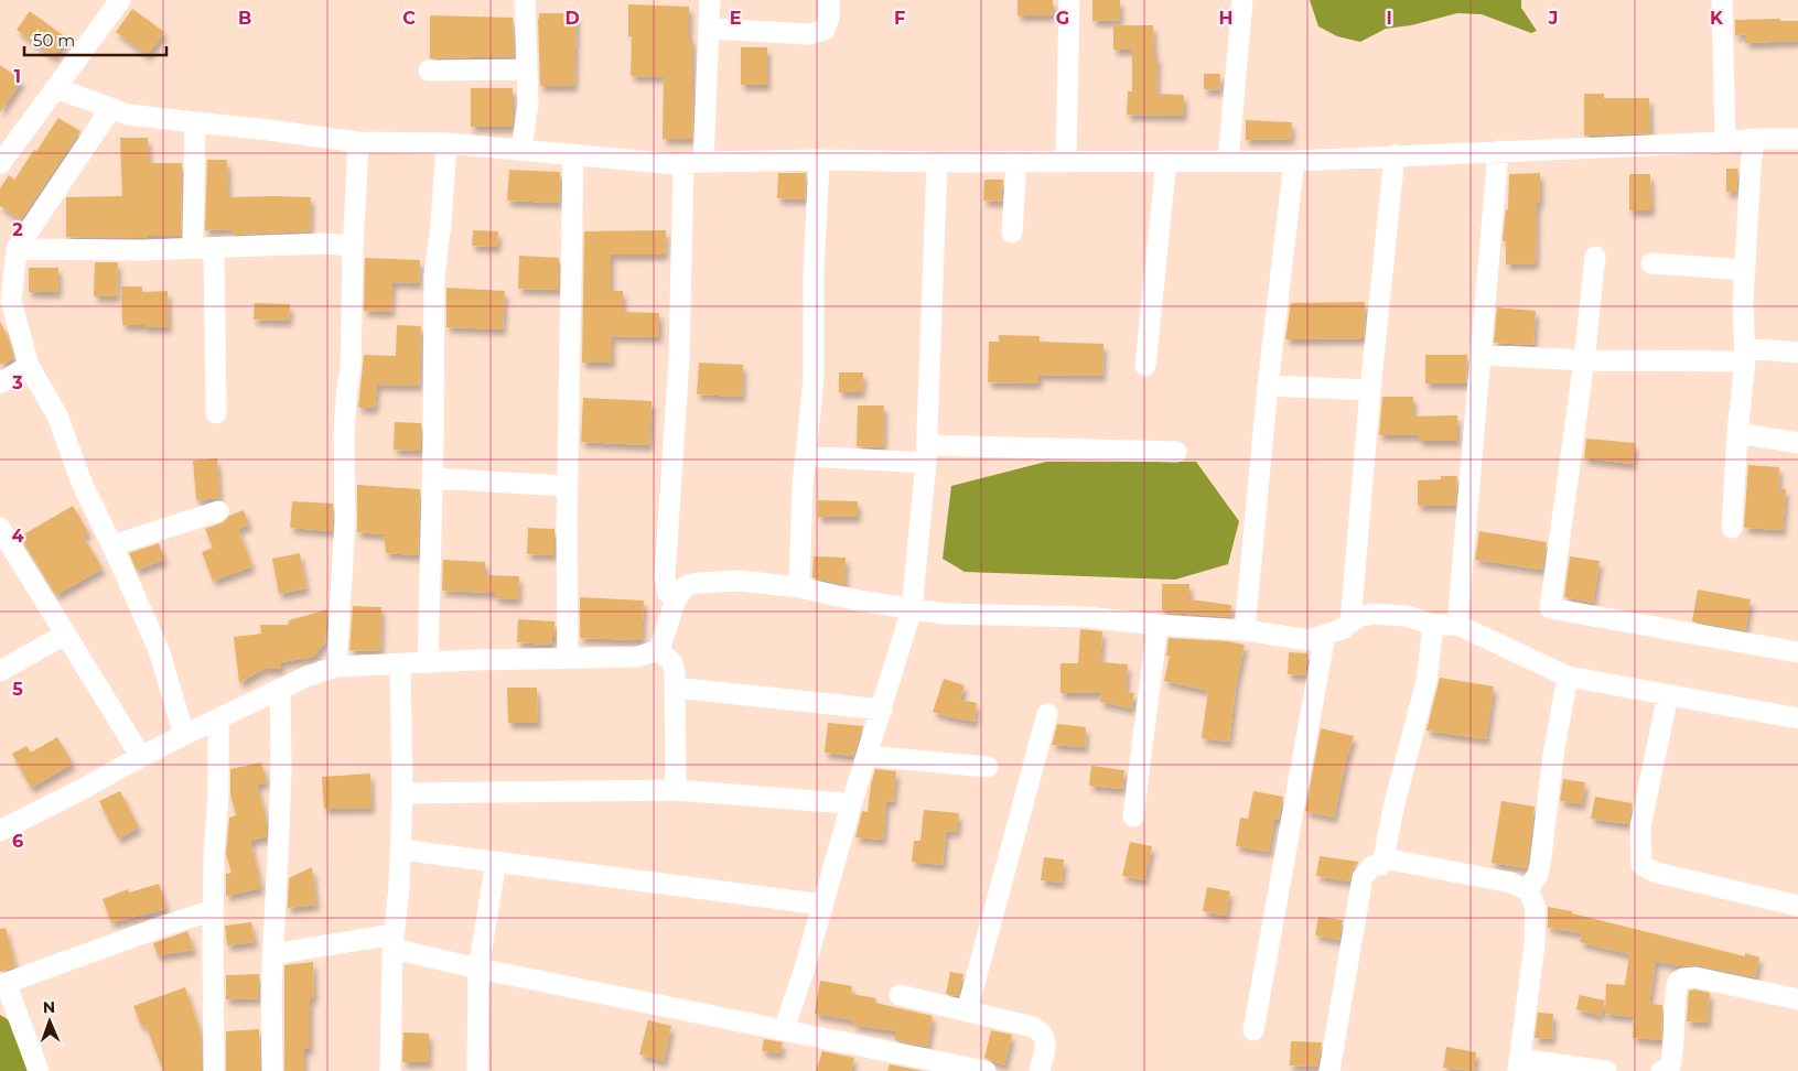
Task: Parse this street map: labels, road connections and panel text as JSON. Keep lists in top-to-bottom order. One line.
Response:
{"scale_bar":"50 m","north":"top","grid":{"columns":["B","C","D","E","F","G","H","I","J","K"],"rows":["1","2","3","4","5","6"]}}
